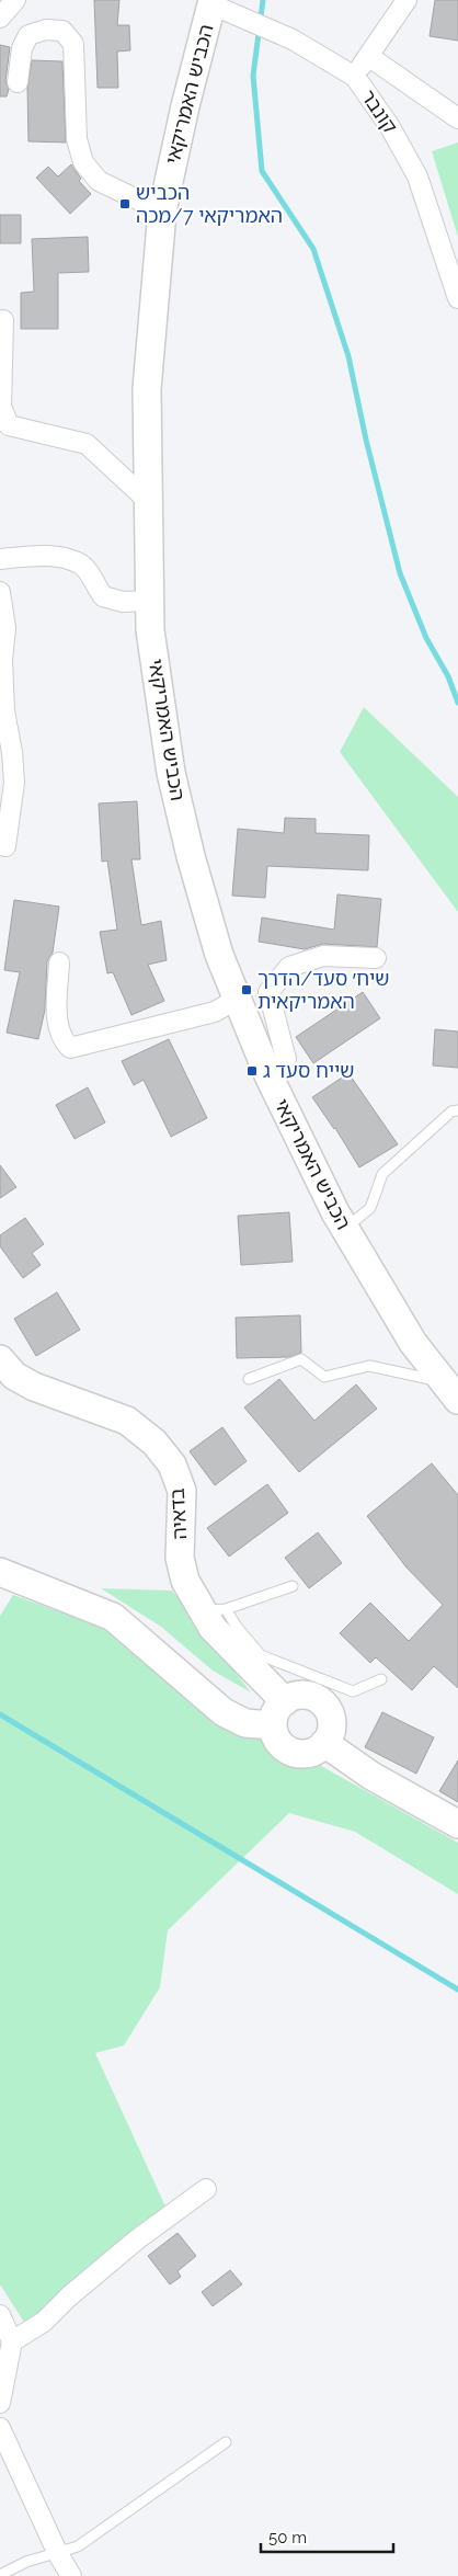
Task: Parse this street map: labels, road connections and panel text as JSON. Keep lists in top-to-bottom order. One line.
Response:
{"streets":{"main road":["הכביש האמריקאי","בדאיה"],"street":["קונבר"]},"crossings":[["הכביש האמריקאי","קונבר"]],"places":{"transit":["הכביש האמריקאי 7/מכה","שיח׳ סעד/הדרך האמריקאית","שייח סעד ג"]},"scale_bar":"50 m"}
